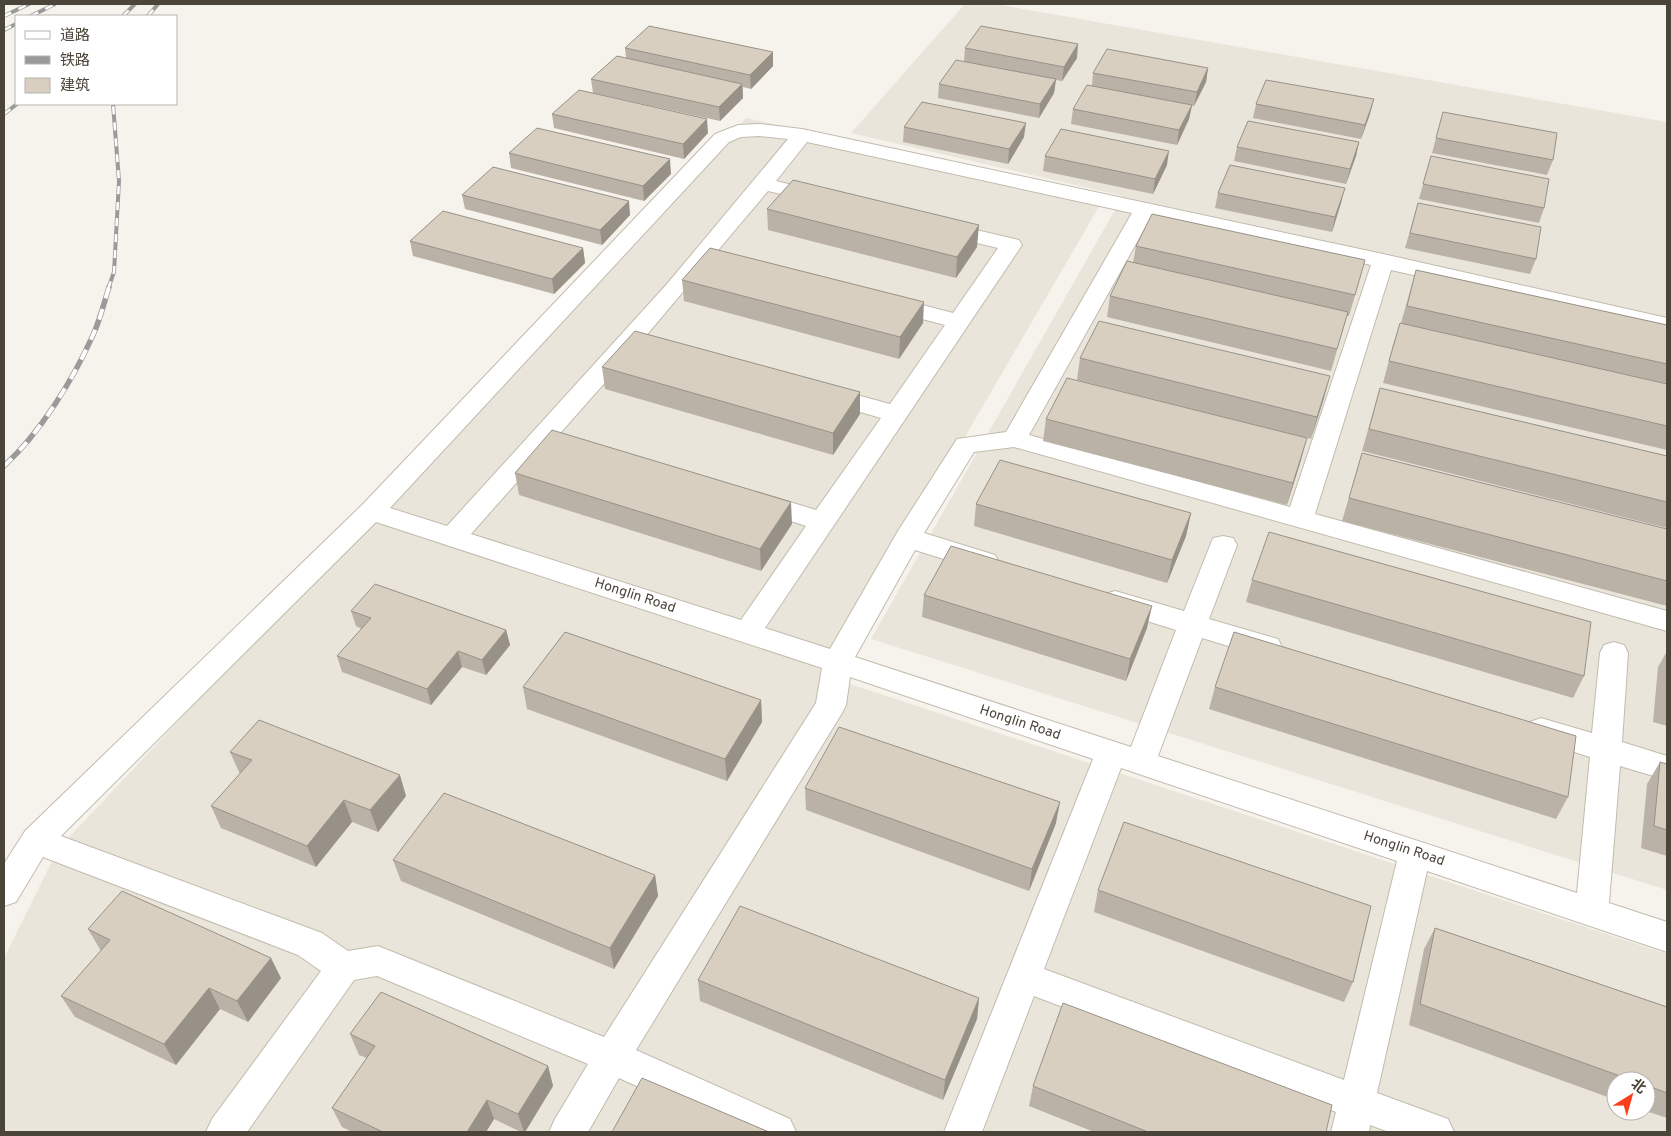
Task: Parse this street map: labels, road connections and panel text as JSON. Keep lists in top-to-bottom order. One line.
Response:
{"streets":{"street":["Honglin Road"]},"legend":["道路","铁路","建筑"],"north":"top right"}
